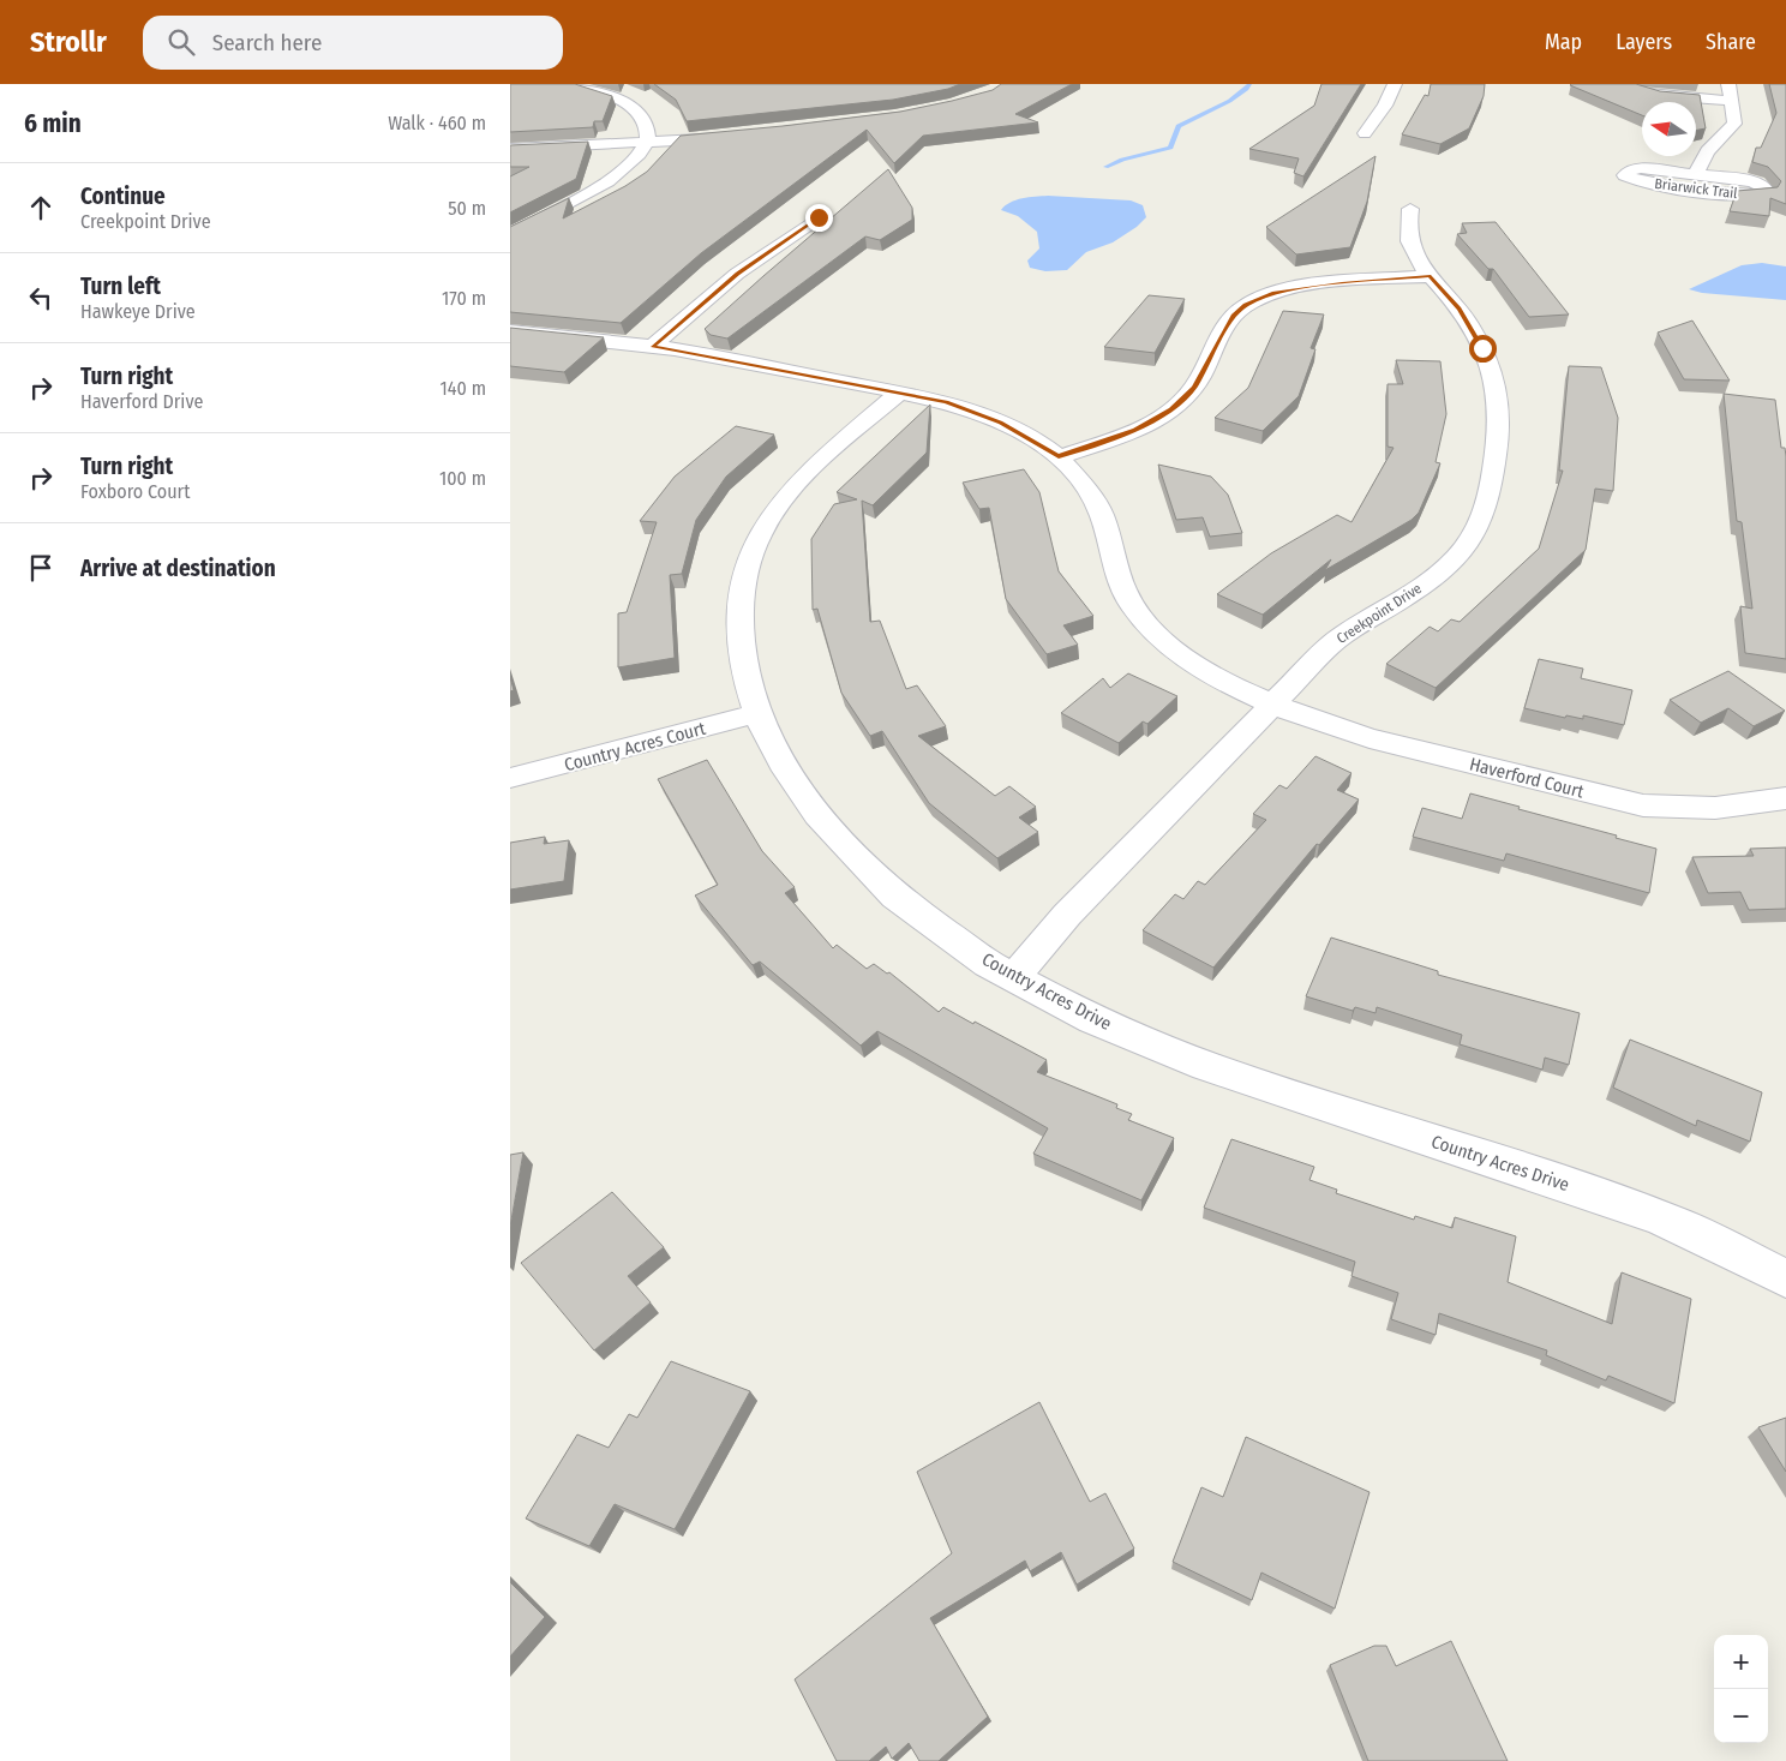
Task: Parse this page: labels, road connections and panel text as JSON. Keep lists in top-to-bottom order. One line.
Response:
{"streets":{"street":["Briarwick Trail","Creekpoint Drive","Country Acres Court","Haverford Court","Country Acres Drive"]},"crossings":[["Creekpoint Drive","Haverford Court"],["Creekpoint Drive","Country Acres Drive"],["Country Acres Court","Country Acres Drive"],["Haverford Court","Country Acres Drive"]],"north":"left","page":{"header":"Strollr","search":"Search here","nav":["Map","Layers","Share"],"heading":["6 min","Walk · 460 m"],"list":[["Continue","Creekpoint Drive","50 m"],["Turn left","Hawkeye Drive","170 m"],["Turn right","Haverford Drive","140 m"],["Turn right","Foxboro Court","100 m"],"Arrive at destination"],"map_buttons":["+","−"]}}
